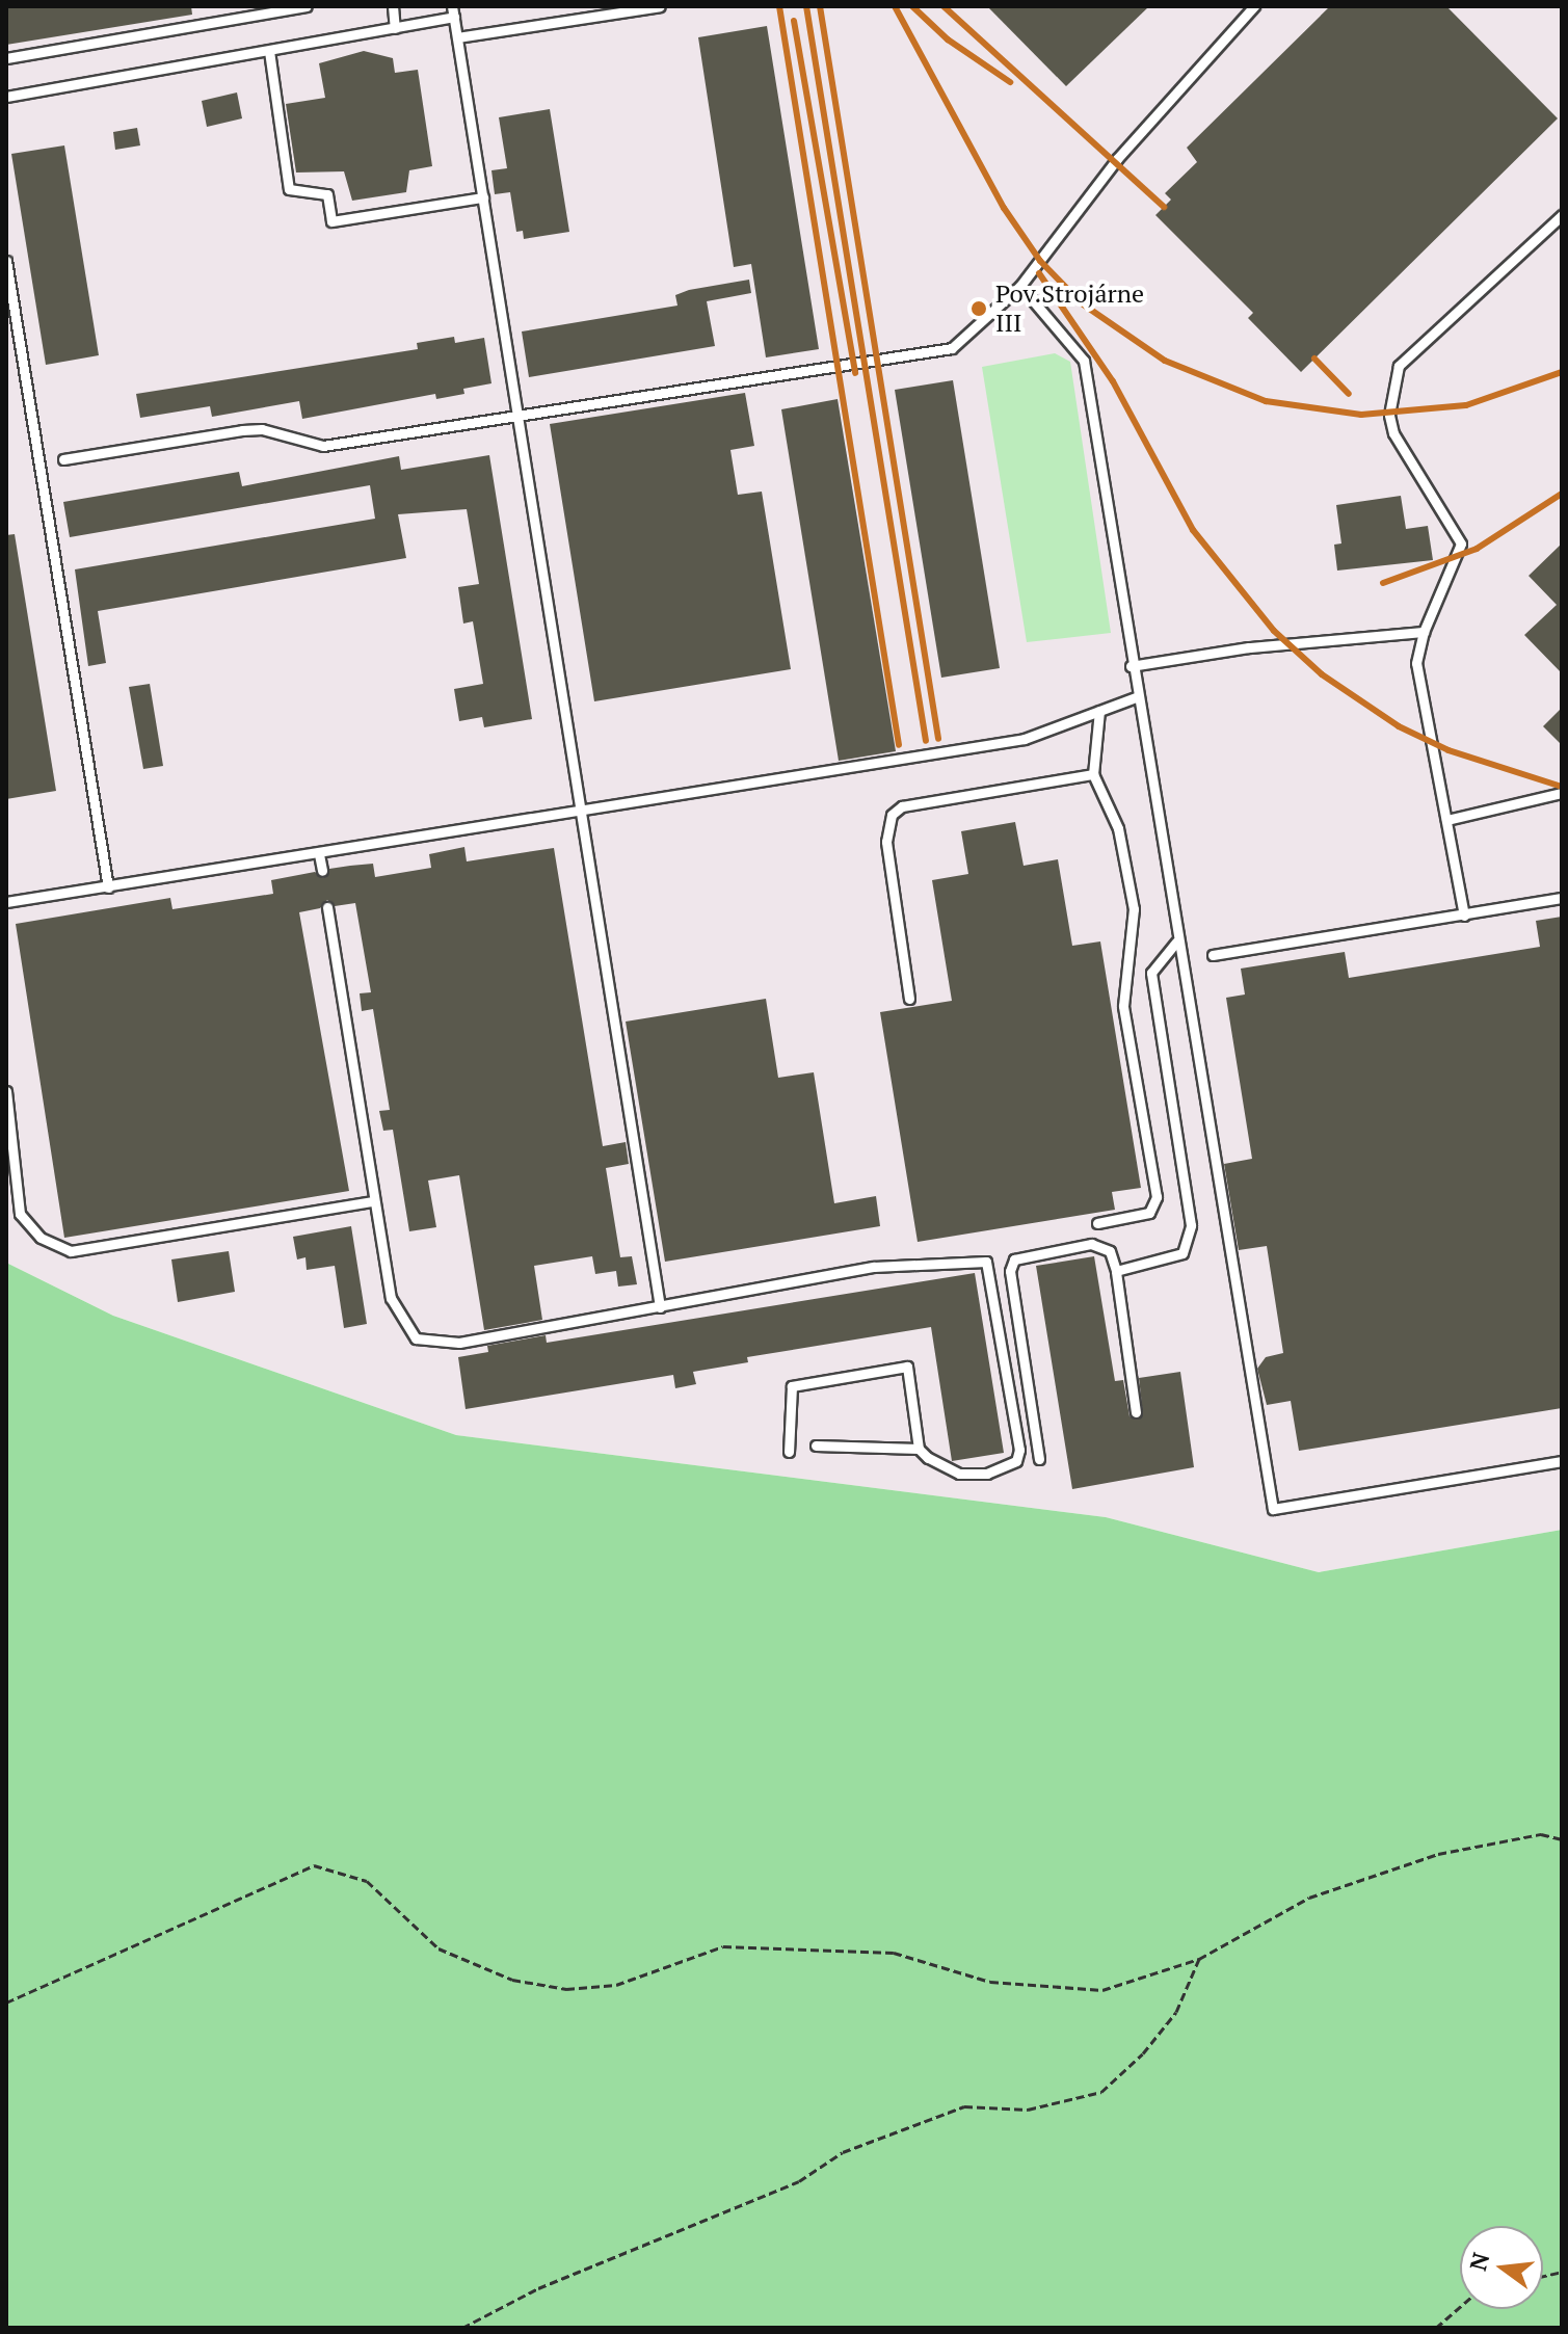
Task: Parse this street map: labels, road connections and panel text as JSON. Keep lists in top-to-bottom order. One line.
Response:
{"places":["Pov.Strojárne III"],"north":"left"}
